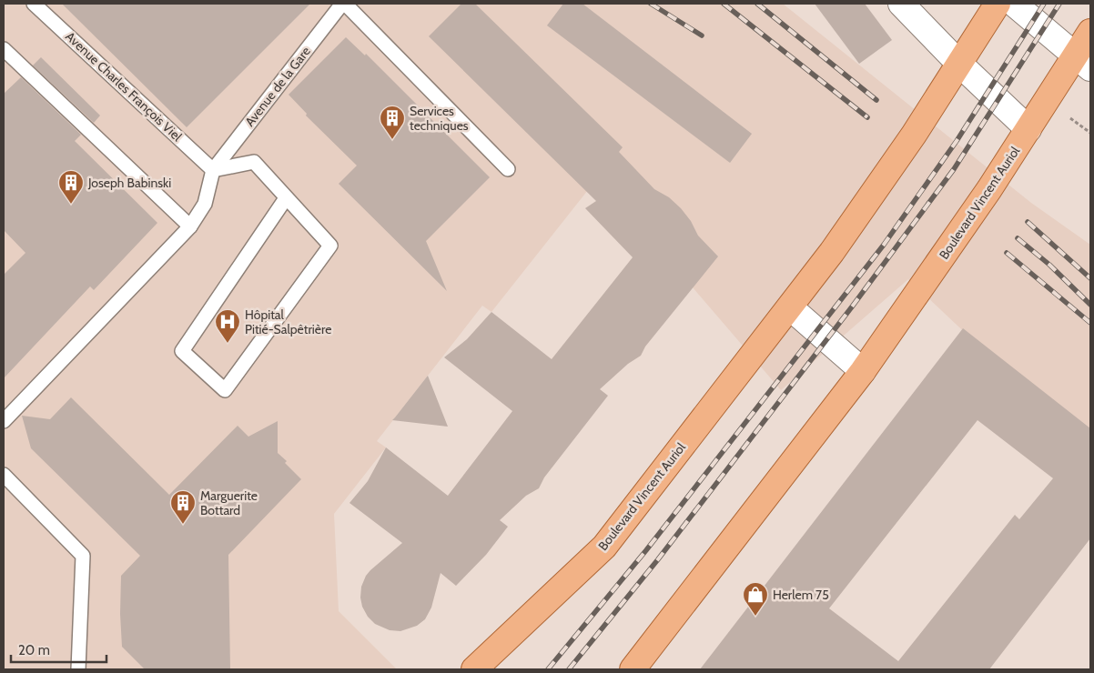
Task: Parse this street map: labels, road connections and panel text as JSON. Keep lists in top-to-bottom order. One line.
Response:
{"streets":{"main road":["Boulevard Vincent Auriol"],"lane":["Avenue Charles François Viel","Avenue de la Gare"]},"crossings":[["Avenue Charles François Viel","Avenue de la Gare"]],"places":{"building":["Services techniques","Joseph Babinski","Marguerite Bottard"],"hospital":["Hôpital Pitié-Salpêtrière"],"shop":["Herlem 75"]},"scale_bar":"20 m"}
